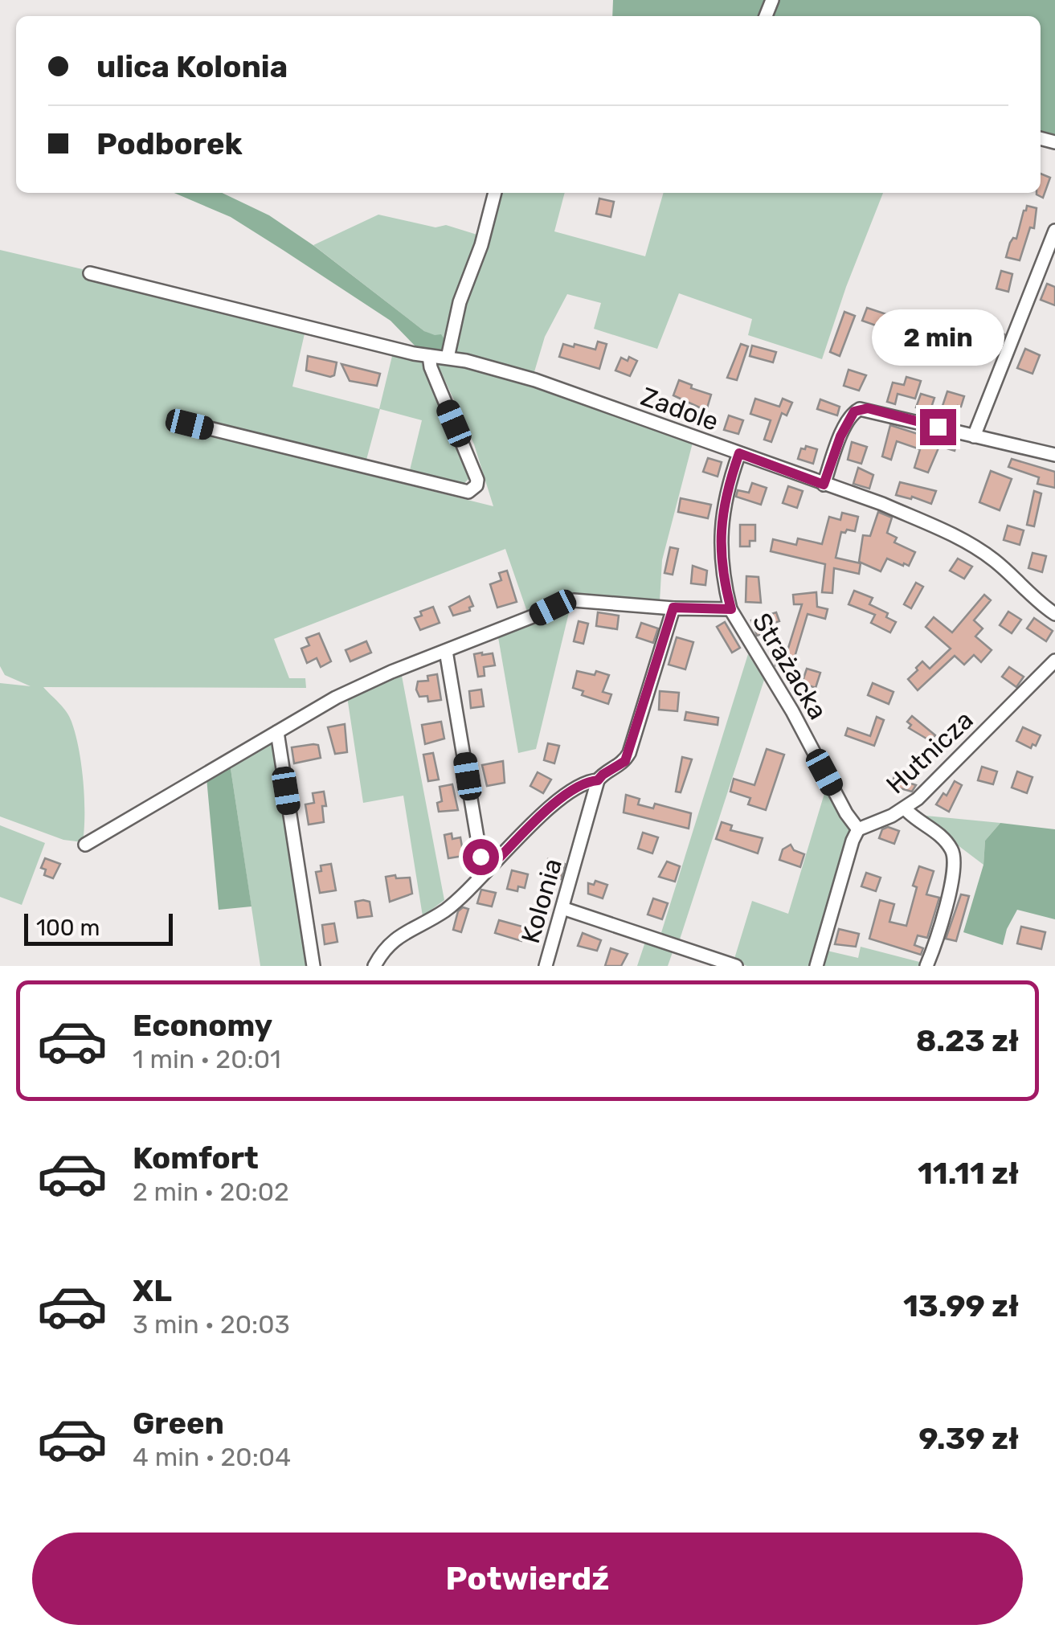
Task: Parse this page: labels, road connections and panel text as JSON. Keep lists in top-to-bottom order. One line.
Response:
{"streets":{"street":["Zadole","Strażacka","Hutnicza","Kolonia"]},"crossings":[["Strażacka","Hutnicza"]],"scale_bar":"100 m","page":{"banner":["ulica Kolonia","Podborek"],"bubble":"2 min","scale":"100 m","list":[{"name":"Economy","note":"1 min · 20:01","value":"8.23 zł"},{"name":"Komfort","note":"2 min · 20:02","value":"11.11 zł"},{"name":"XL","note":"3 min · 20:03","value":"13.99 zł"},{"name":"Green","note":"4 min · 20:04","value":"9.39 zł"}],"buttons":"Potwierdź"}}
